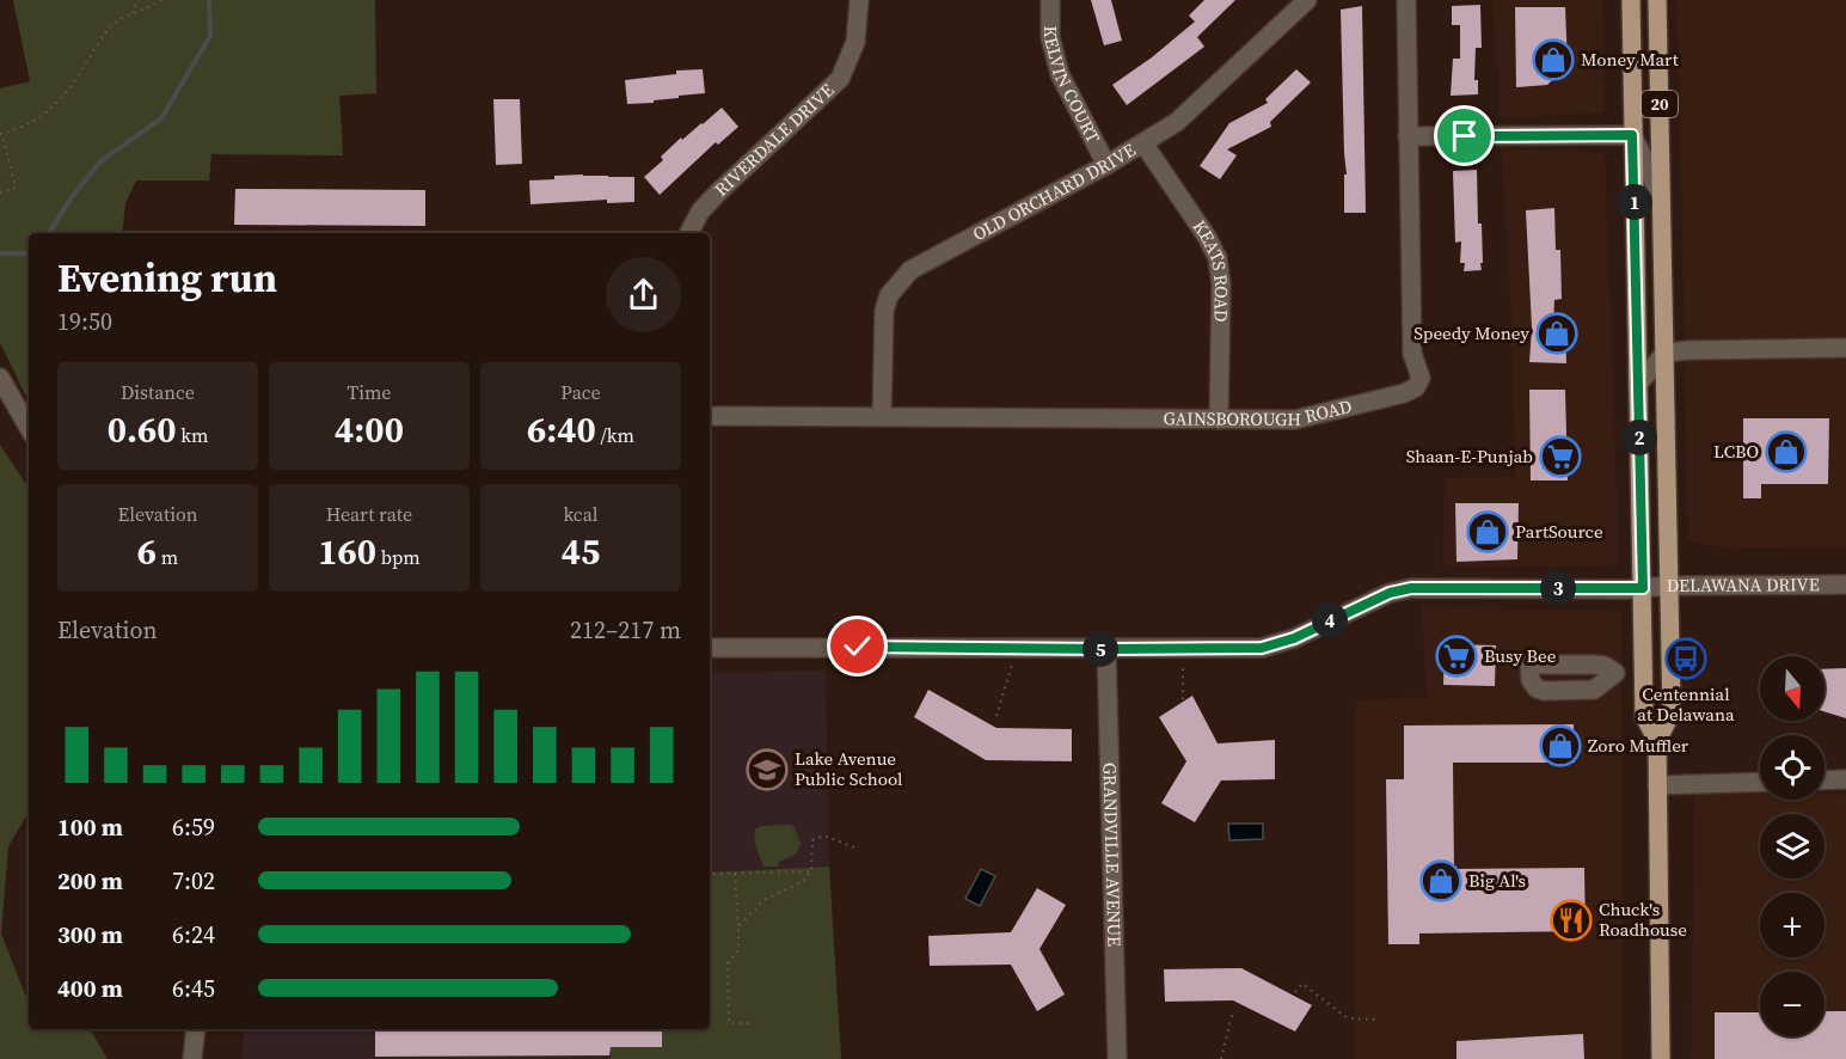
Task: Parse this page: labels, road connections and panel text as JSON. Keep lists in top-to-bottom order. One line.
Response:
{"streets":{"main road":["20"],"street":["KELVIN COURT","RIVERDALE DRIVE","OLD ORCHARD DRIVE","KEATS ROAD","GAINSBOROUGH ROAD","DELAWANA DRIVE","GRANDVILLE AVENUE"]},"crossings":[["KELVIN COURT","OLD ORCHARD DRIVE"],["20","DELAWANA DRIVE"],["OLD ORCHARD DRIVE","KEATS ROAD"],["OLD ORCHARD DRIVE","GAINSBOROUGH ROAD"],["KEATS ROAD","GAINSBOROUGH ROAD"],["DELAWANA DRIVE","GRANDVILLE AVENUE"]],"places":{"shop":["Money Mart","Speedy Money","LCBO","PartSource","Zoro Muffler","Big Al's"],"supermarket":["Shaan-E-Punjab","Busy Bee"],"bus stop":["Centennial at Delawana"],"school or university":["Lake Avenue Public School"],"restaurant":["Chuck's Roadhouse"]},"north":"bottom","page":{"pins":["1","2","3","4","5"],"heading":["Evening run","19:50"],"stats":[["Distance","0.60 km"],["Time","4:00"],["Pace","6:40 /km"],["Elevation","6 m"],["Heart rate","160 bpm"],["kcal","45"]],"chart":["Elevation","212–217 m"],"map_buttons":["+","−"],"list":[{"name":"100 m","note":"6:59"},{"name":"200 m","note":"7:02"},{"name":"300 m","note":"6:24"},{"name":"400 m","note":"6:45"}]}}
